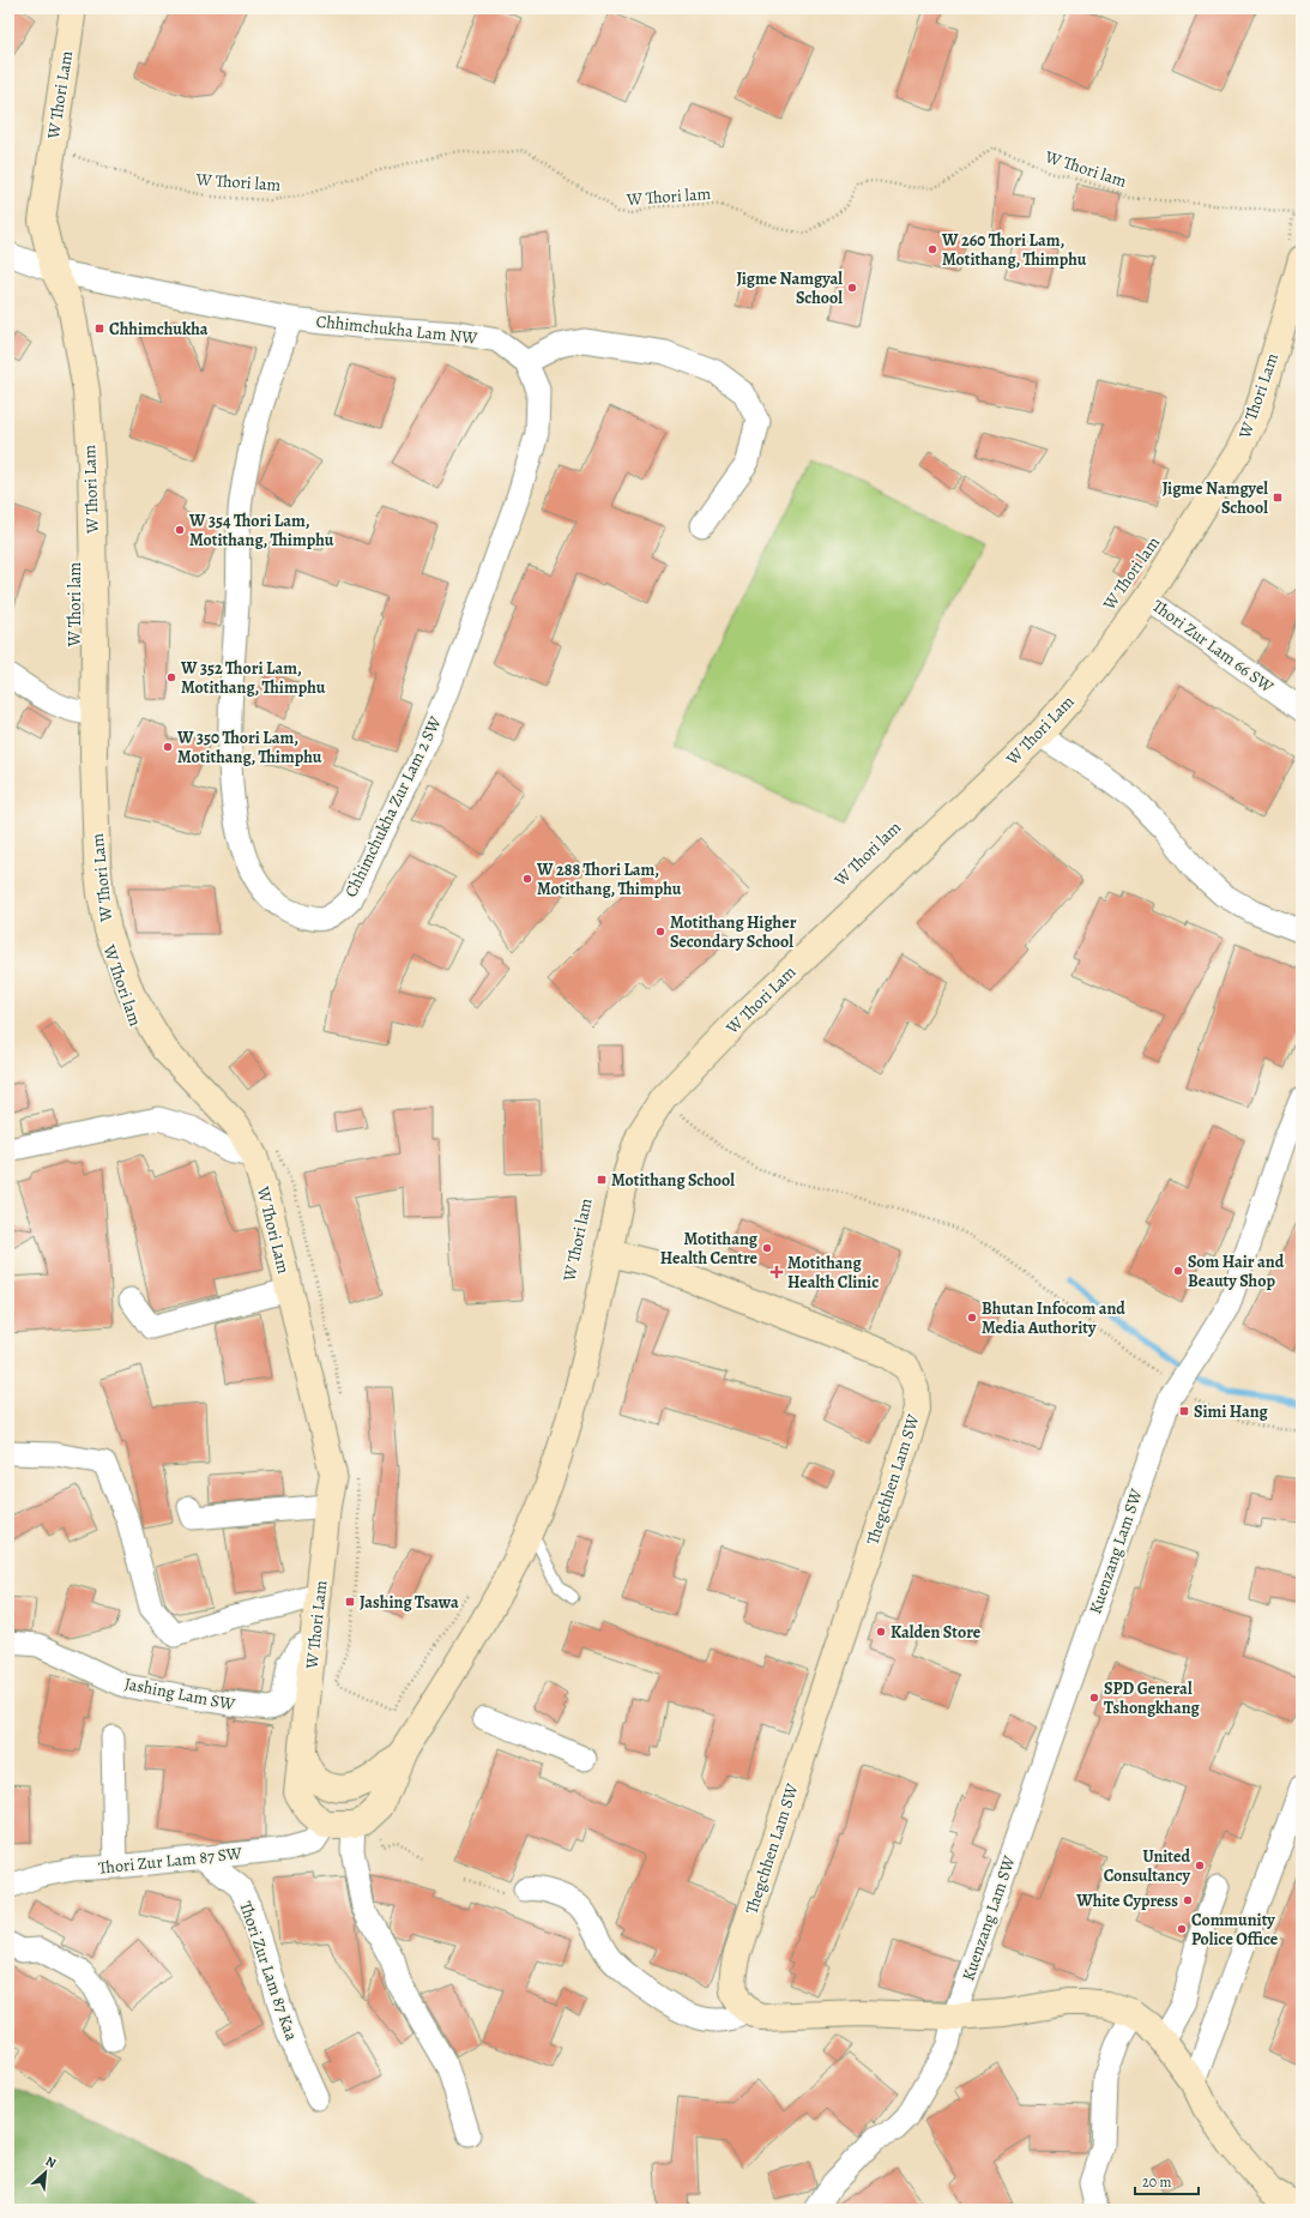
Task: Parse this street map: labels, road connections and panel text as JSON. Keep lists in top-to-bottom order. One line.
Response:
{"streets":{"main road":["W Thori Lam","Thegchhen Lam SW"],"street":["Chhimchukha Lam NW","Thori Zur Lam 66 SW","Chhimchukha Zur Lam 2 SW","Kuenzang Lam SW","Jashing Lam SW","Thori Zur Lam 87 SW","Thori Zur Lam 87 Kaa"],"path":["W Thori lam"]},"crossings":[["W Thori Lam","W Thori lam"],["W Thori Lam","Chhimchukha Lam NW"],["W Thori Lam","Thori Zur Lam 66 SW"],["W Thori Lam","Thegchhen Lam SW"],["W Thori Lam","Jashing Lam SW"],["W Thori Lam","Thori Zur Lam 87 SW"],["Chhimchukha Lam NW","Chhimchukha Zur Lam 2 SW"],["Thori Zur Lam 87 SW","Thori Zur Lam 87 Kaa"]],"places":{"other":["W 260 Thori Lam, Motithang, Thimphu","Jigme Namgyal School","W 354 Thori Lam, Motithang, Thimphu","W 352 Thori Lam, Motithang, Thimphu","W 350 Thori Lam, Motithang, Thimphu","W 288 Thori Lam, Motithang, Thimphu","Motithang Higher Secondary School","Motithang Health Centre","Som Hair and Beauty Shop","Bhutan Infocom and Media Authority","Kalden Store","SPD General Tshongkhang","United Consultancy","White Cypress","Community Police Office"],"transit":["Chhimchukha","Jigme Namgyel School","Motithang School","Simi Hang","Jashing Tsawa"],"health":["Motithang Health Clinic"]},"scale_bar":"20 m","north":"top right"}
